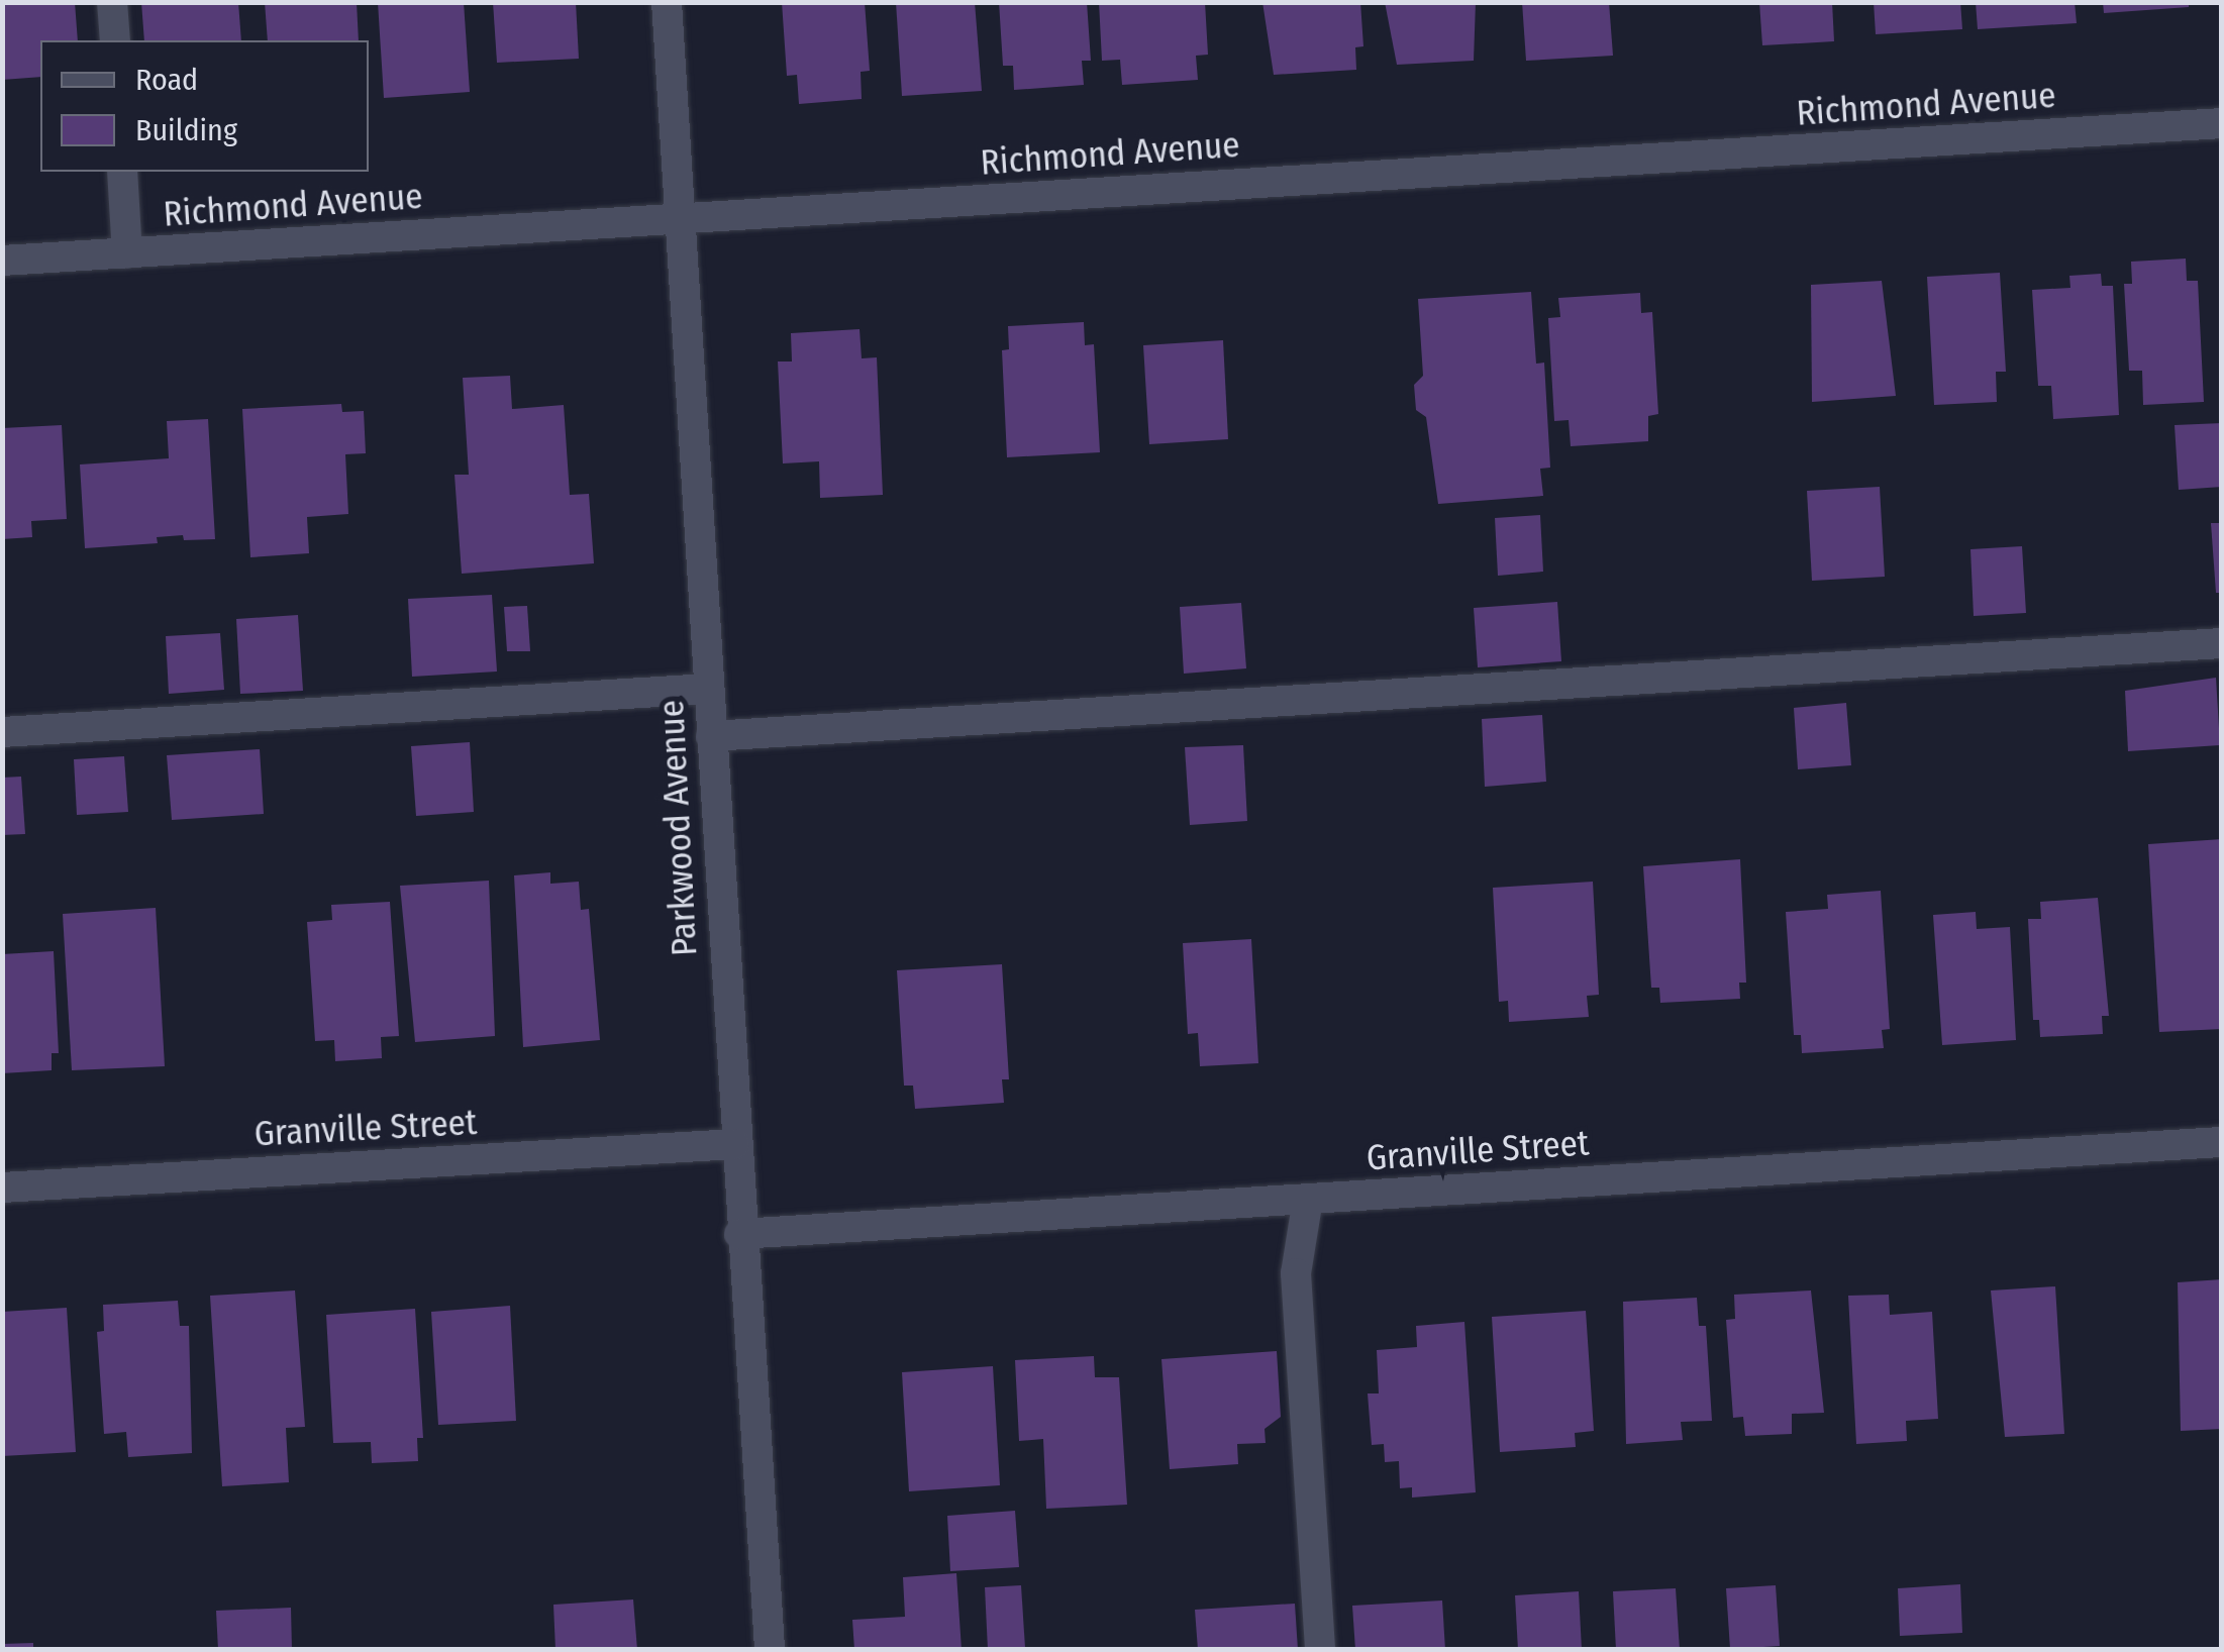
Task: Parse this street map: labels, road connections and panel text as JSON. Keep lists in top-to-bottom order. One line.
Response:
{"streets":{"street":["Richmond Avenue","Parkwood Avenue","Granville Street"]},"crossings":[["Richmond Avenue","Parkwood Avenue"],["Parkwood Avenue","Granville Street"]],"legend":["Road","Building"]}
